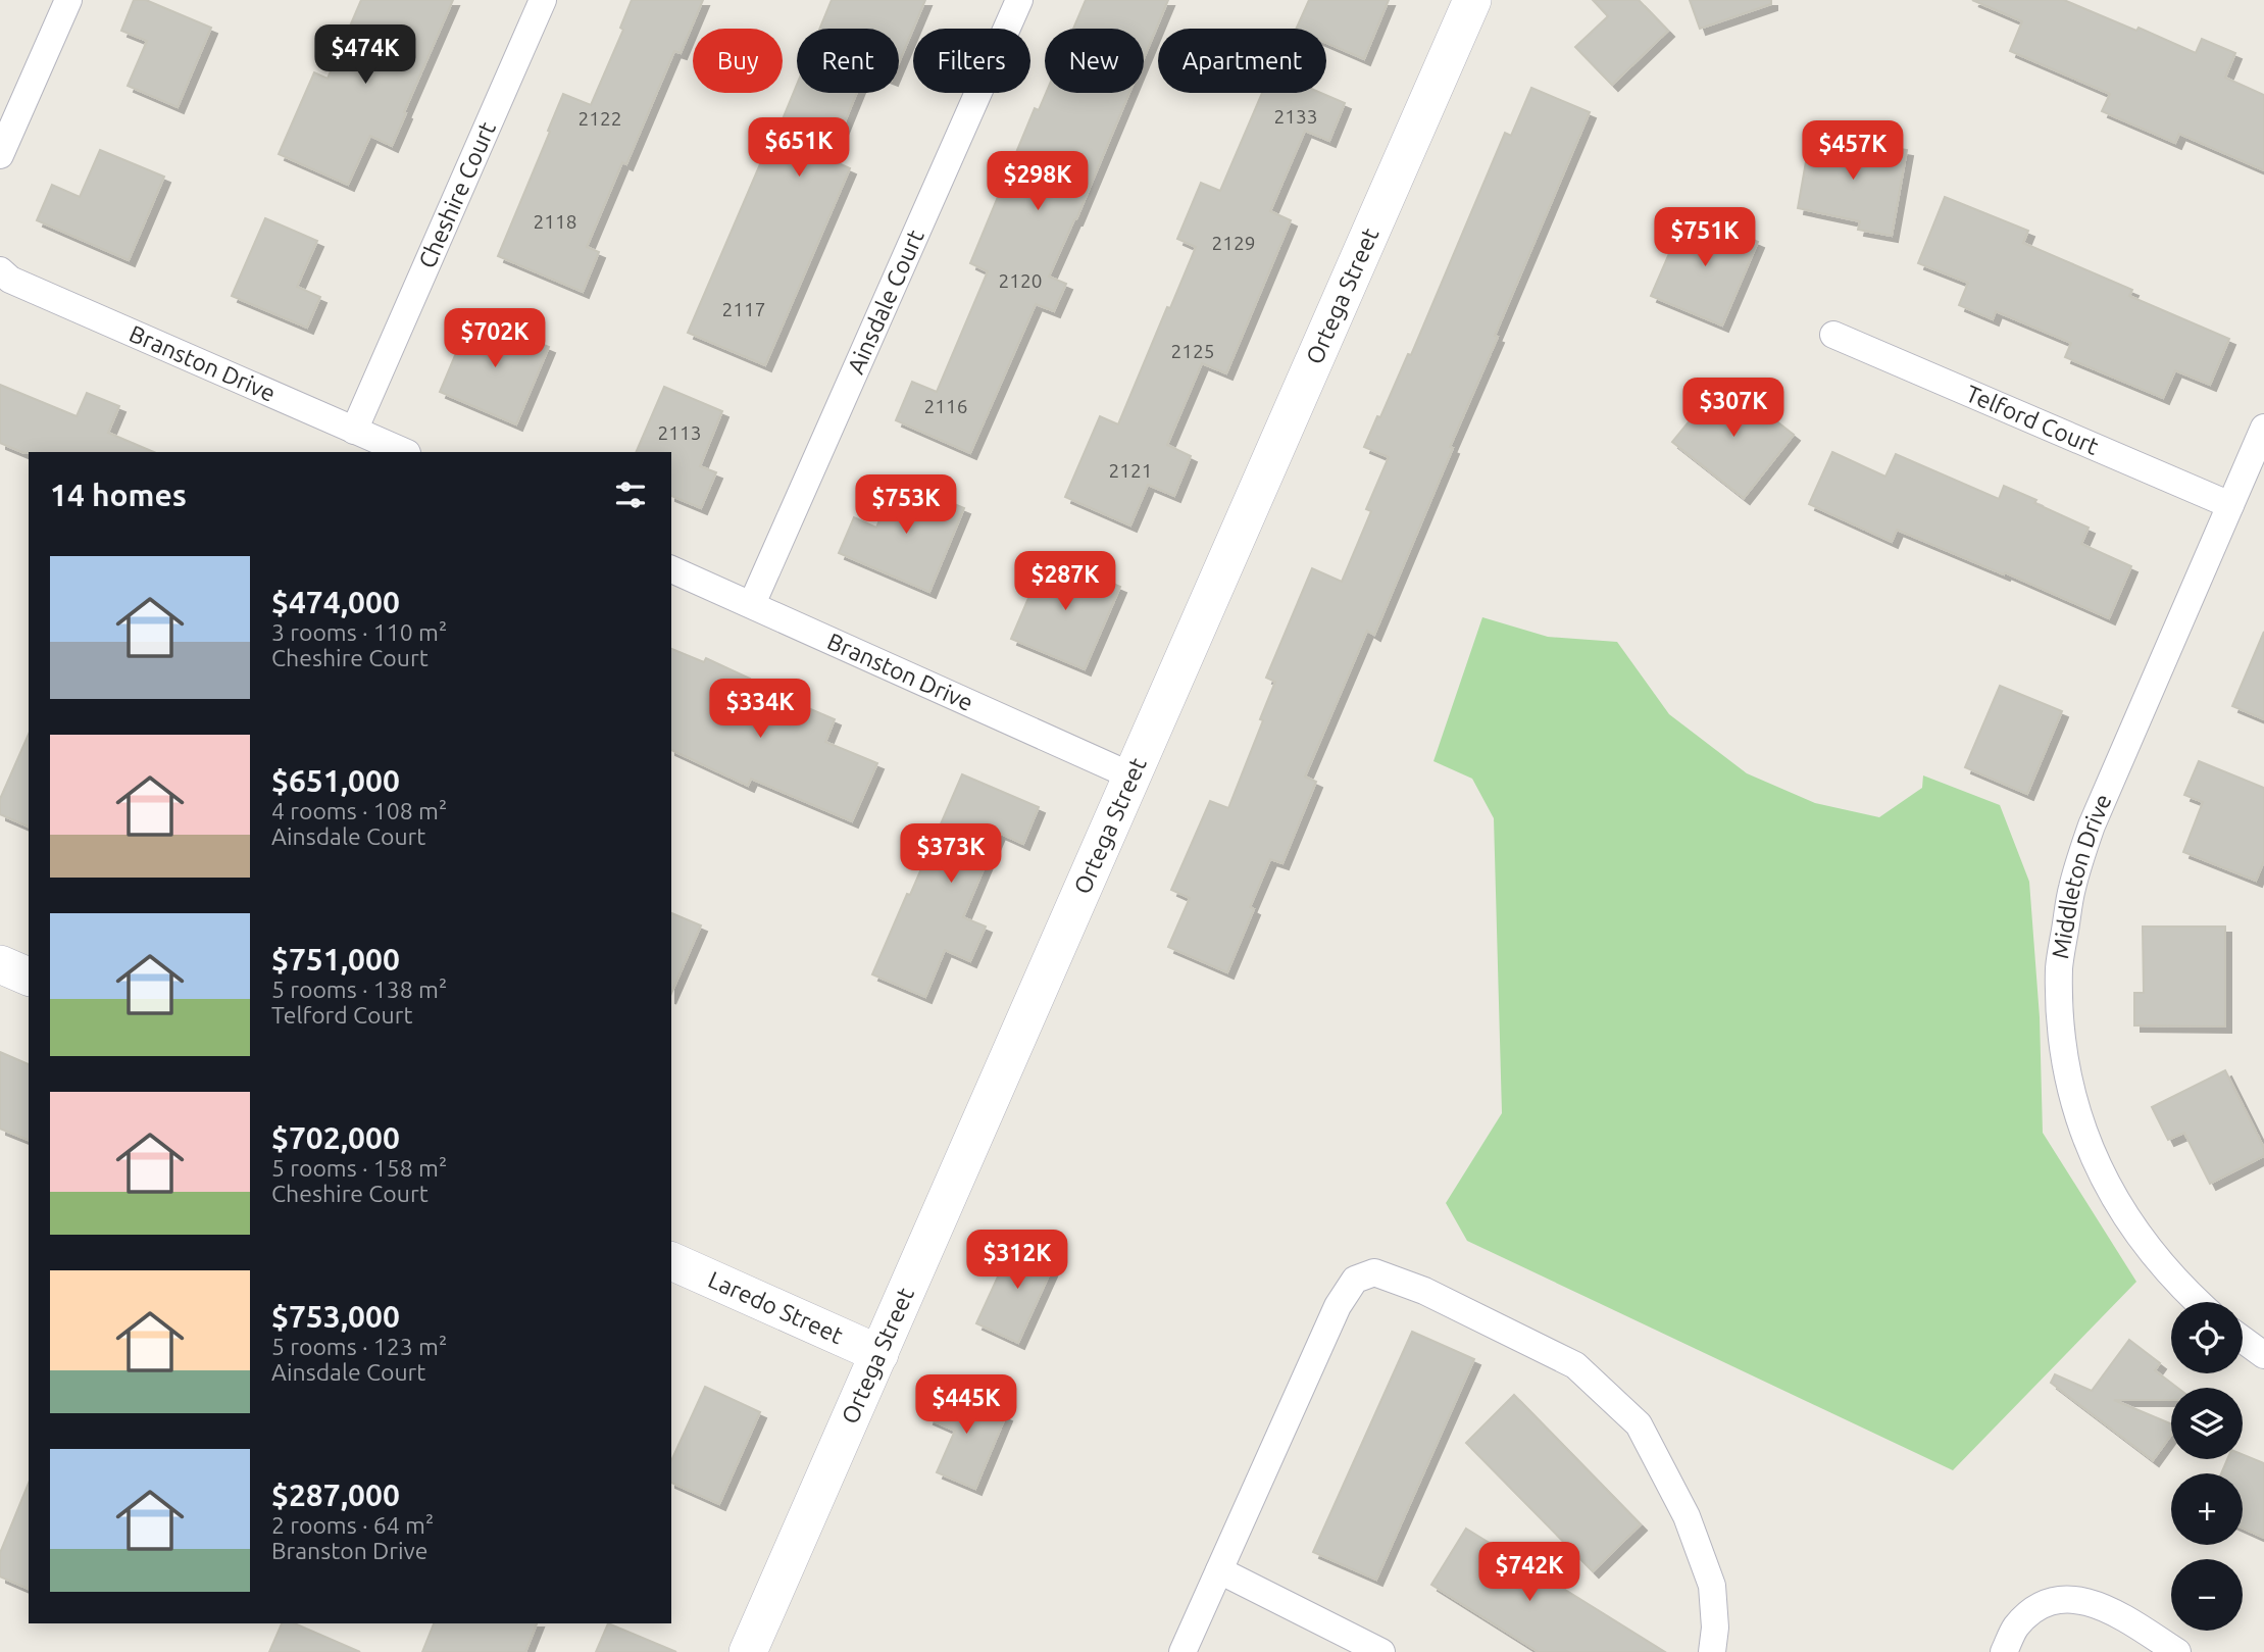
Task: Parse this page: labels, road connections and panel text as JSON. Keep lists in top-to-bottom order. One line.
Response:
{"streets":{"street":["Cheshire Court","Ortega Street","Ainsdale Court","Branston Drive","Telford Court","Middleton Drive","Laredo Street"]},"crossings":[["Cheshire Court","Branston Drive"],["Ortega Street","Branston Drive"],["Ortega Street","Laredo Street"],["Ainsdale Court","Branston Drive"],["Telford Court","Middleton Drive"]],"house_numbers":["2133","2122","2118","2129","2120","2117","2125","2116","2113","2121"],"page":{"price":["$474K","$651K","$457K","$298K","$751K","$702K","$307K","$753K","$287K","$334K","$373K","$312K","$445K","$742K"],"chip":["Buy","Rent","Filters","New","Apartment"],"heading":"14 homes","list":[{"name":"$474,000","note":"3 rooms · 110 m² · Cheshire Court"},{"name":"$651,000","note":"4 rooms · 108 m² · Ainsdale Court"},{"name":"$751,000","note":"5 rooms · 138 m² · Telford Court"},{"name":"$702,000","note":"5 rooms · 158 m² · Cheshire Court"},{"name":"$753,000","note":"5 rooms · 123 m² · Ainsdale Court"},{"name":"$287,000","note":"2 rooms · 64 m² · Branston Drive"}],"map_buttons":["+","−"]}}
